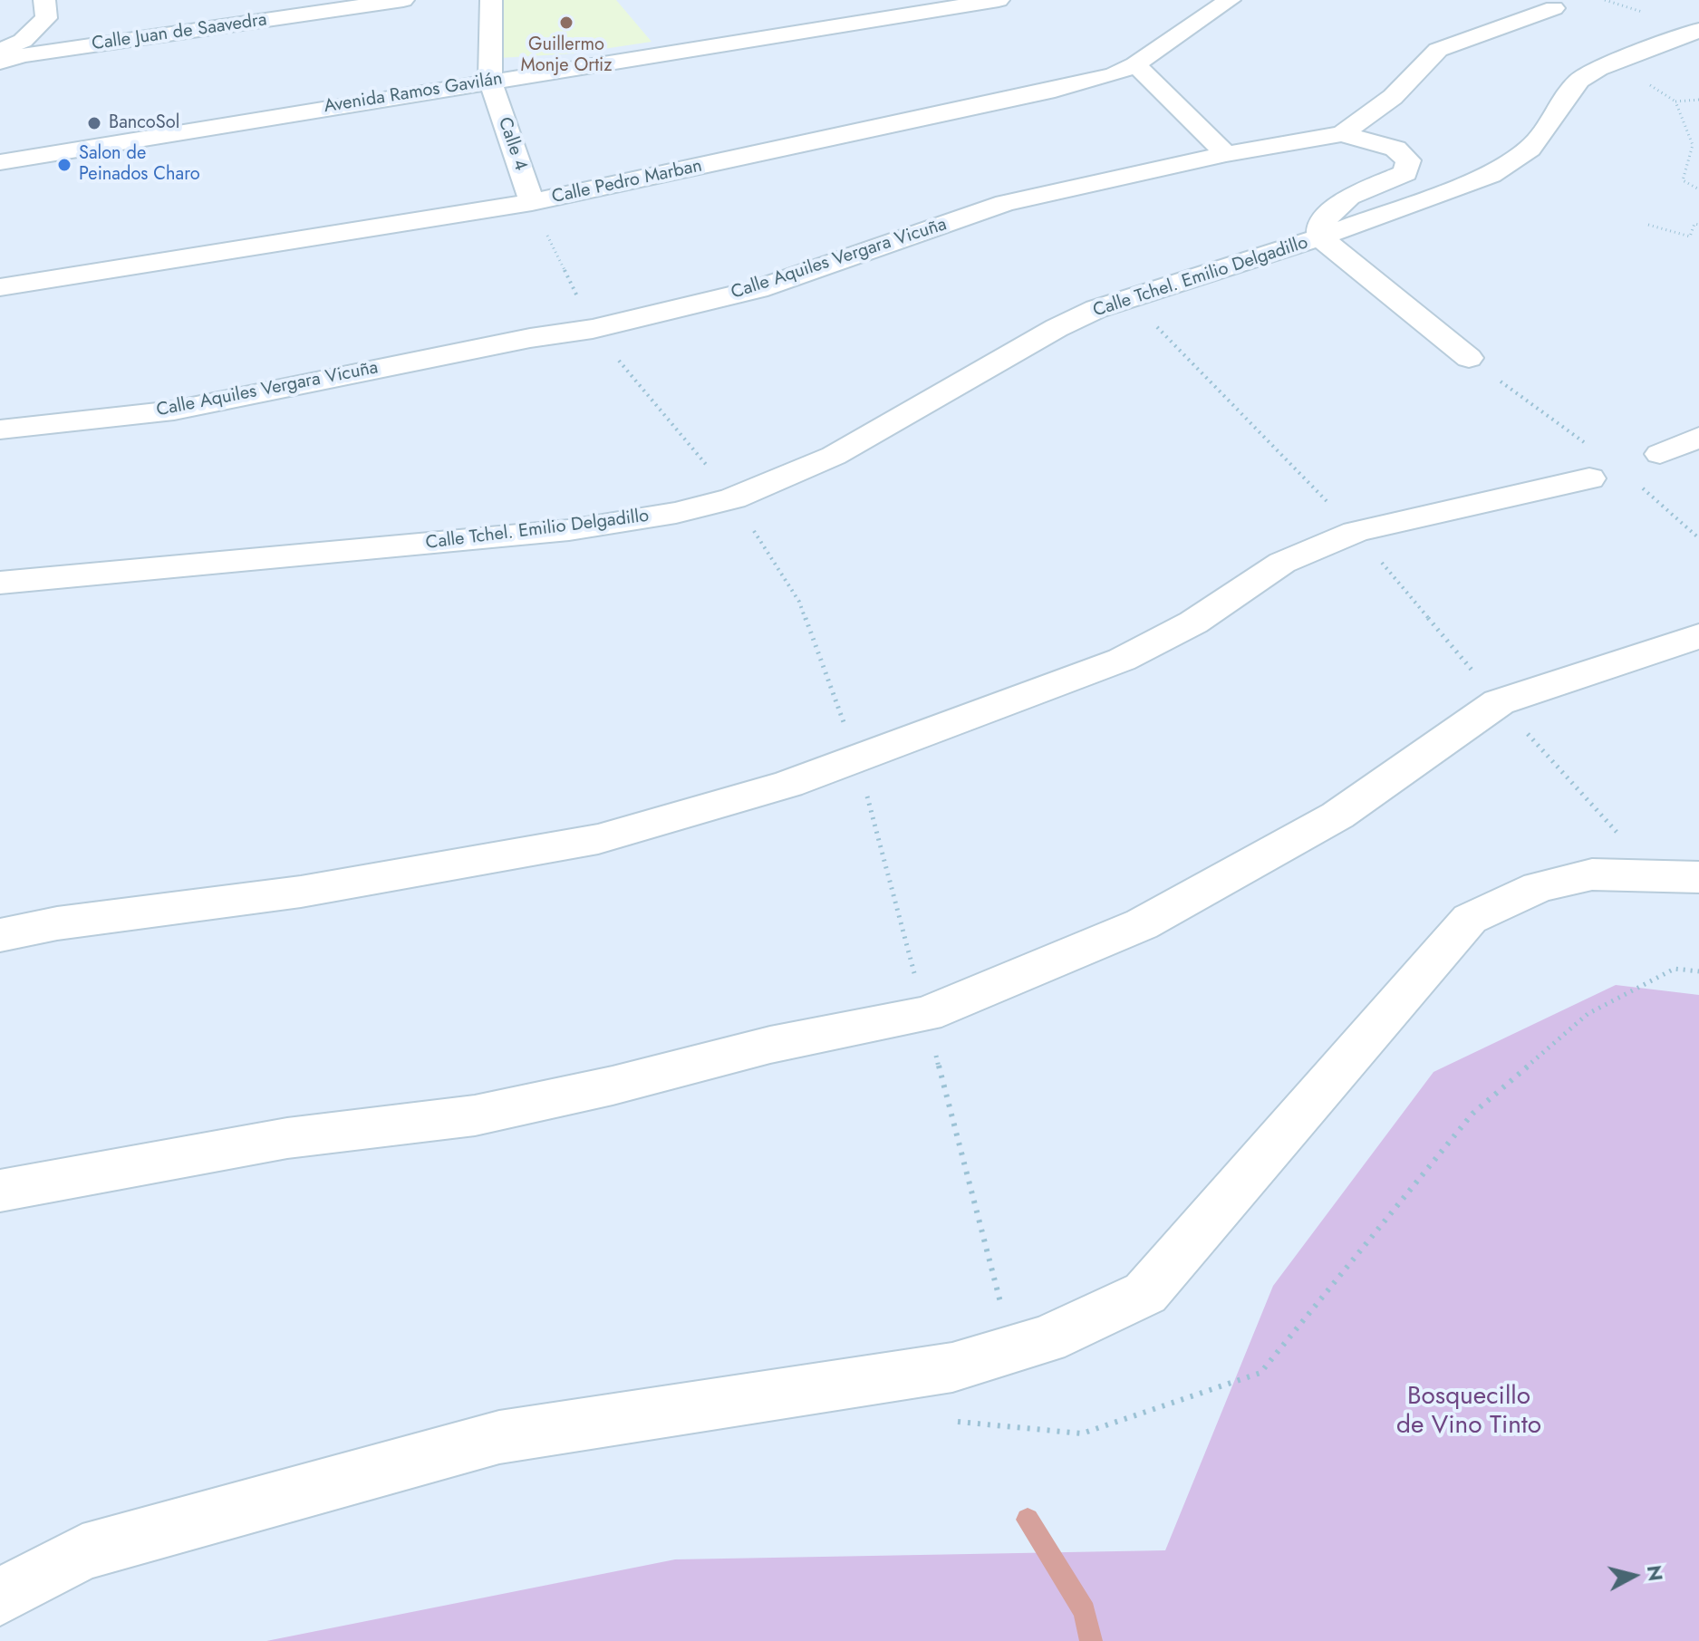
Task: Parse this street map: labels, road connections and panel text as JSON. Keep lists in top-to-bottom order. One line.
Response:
{"streets":{"street":["Calle Juan de Saavedra","Avenida Ramos Gavilán","Calle 4","Calle Pedro Marban","Calle Aquiles Vergara Vicuña","Calle Tchel. Emilio Delgadillo"]},"crossings":[["Avenida Ramos Gavilán","Calle 4"],["Calle 4","Calle Pedro Marban"]],"parks":["Bosquecillo de Vino Tinto"],"places":["Guillermo Monje Ortiz","BancoSol","Salon de Peinados Charo"],"north":"right"}
